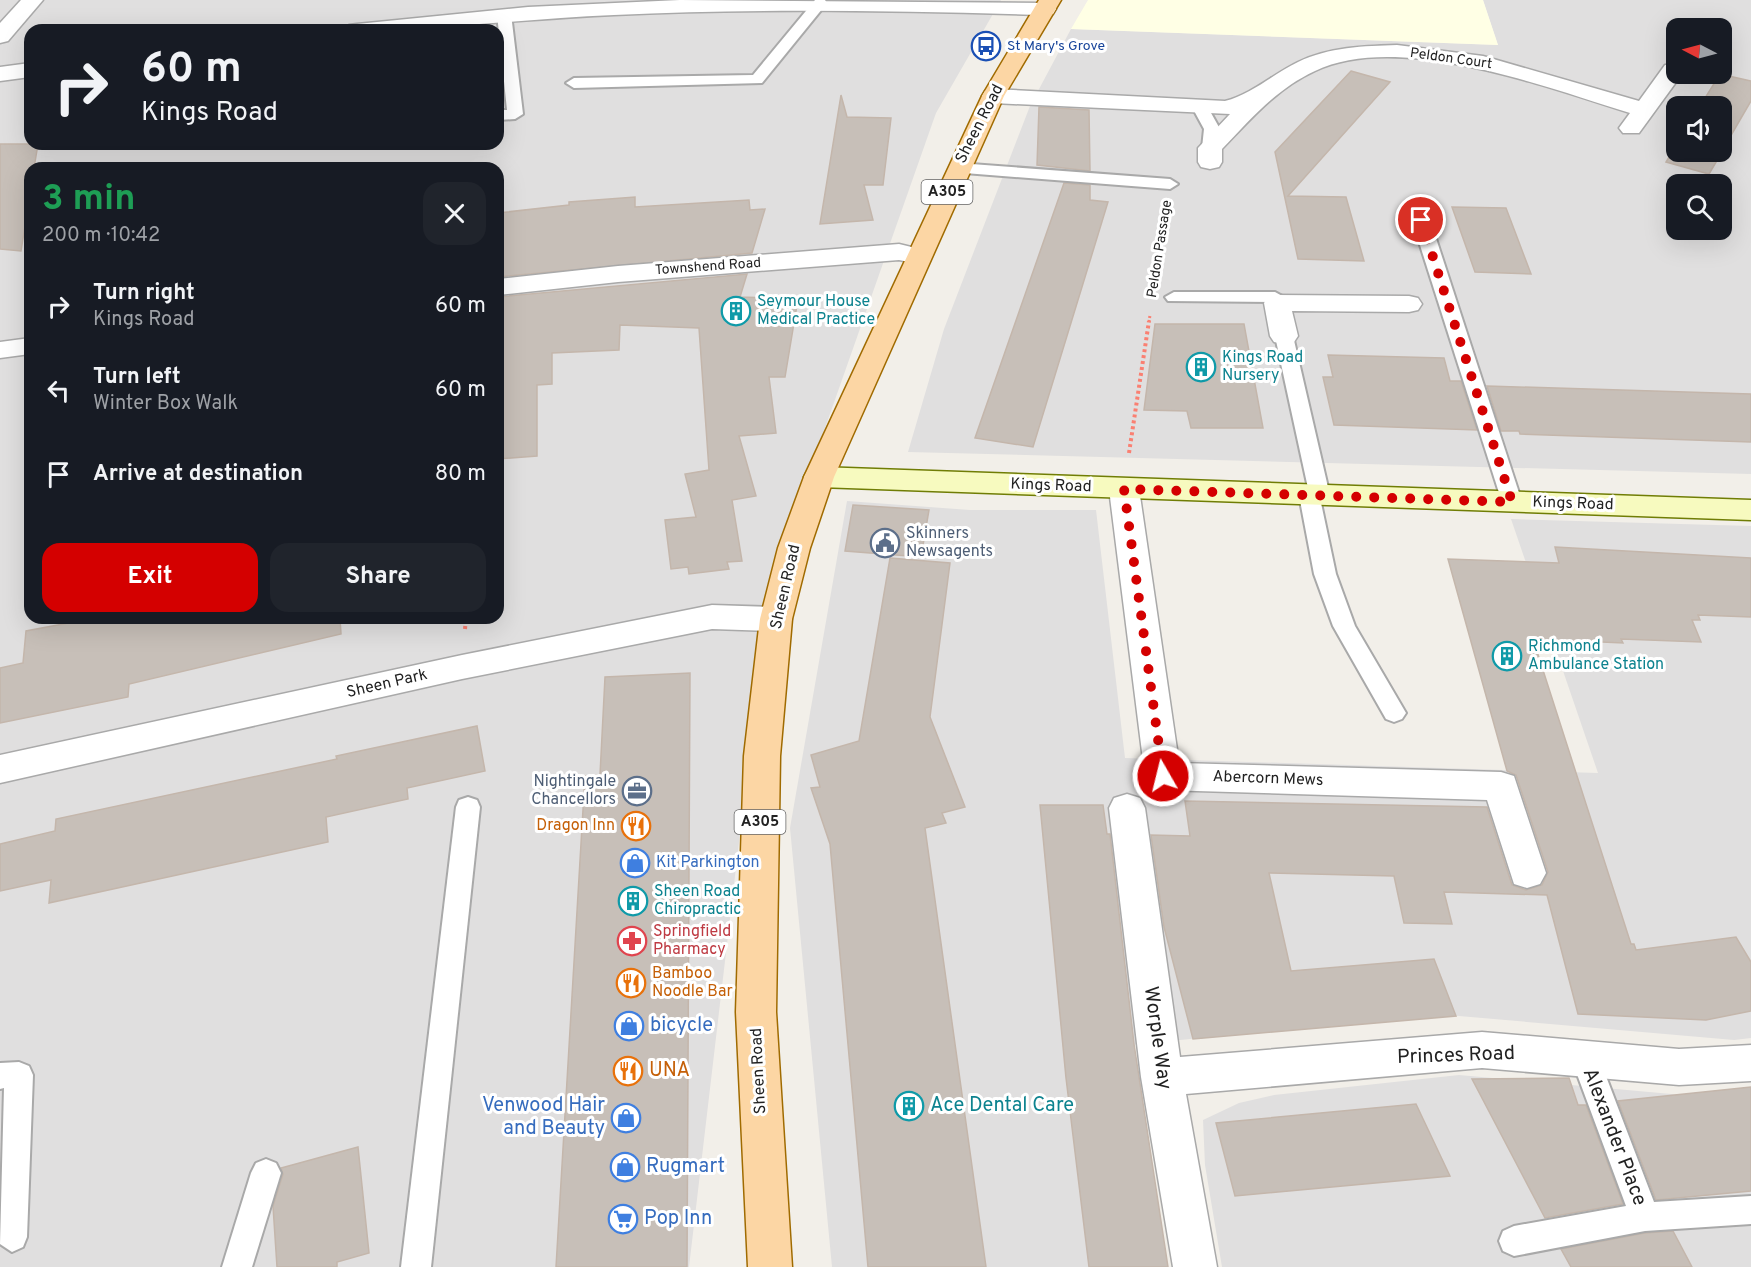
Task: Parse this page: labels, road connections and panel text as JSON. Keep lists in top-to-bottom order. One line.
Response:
{"streets":{"main road":["Sheen Road","A305"],"street":["Peldon Court","Townshend Road","Kings Road","Sheen Park","Abercorn Mews","Worple Way","Princes Road"],"lane":["Peldon Passage","Alexander Place"]},"crossings":[["Peldon Court","Sheen Road"],["Sheen Road","Peldon Passage"],["Sheen Road","Townshend Road"],["Sheen Road","Kings Road"],["Sheen Road","Sheen Park"],["Peldon Passage","Kings Road"],["Peldon Passage","Abercorn Mews"],["Kings Road","Abercorn Mews"],["Worple Way","Princes Road"],["Princes Road","Alexander Place"]],"places":{"bus stop":["St Mary's Grove"],"building":["Seymour House Medical Practice","Kings Road Nursery","Richmond Ambulance Station","Sheen Road Chiropractic","Ace Dental Care"],"public building":["Skinners Newsagents"],"office":["Nightingale Chancellors"],"restaurant":["Dragon Inn","Bamboo Noodle Bar","UNA"],"shop":["Kit Parkington","bicycle","Venwood Hair and Beauty","Rugmart"],"pharmacy":["Springfield Pharmacy"],"supermarket":["Pop Inn"]},"north":"left","page":{"turn":["60 m","Kings Road"],"heading":["3 min","200 m · 10:42"],"list":[{"name":"Turn right","note":"Kings Road","value":"60 m"},{"name":"Turn left","note":"Winter Box Walk","value":"60 m"},{"name":"Arrive at destination","value":"80 m"}],"buttons":["Exit","Share"]}}
